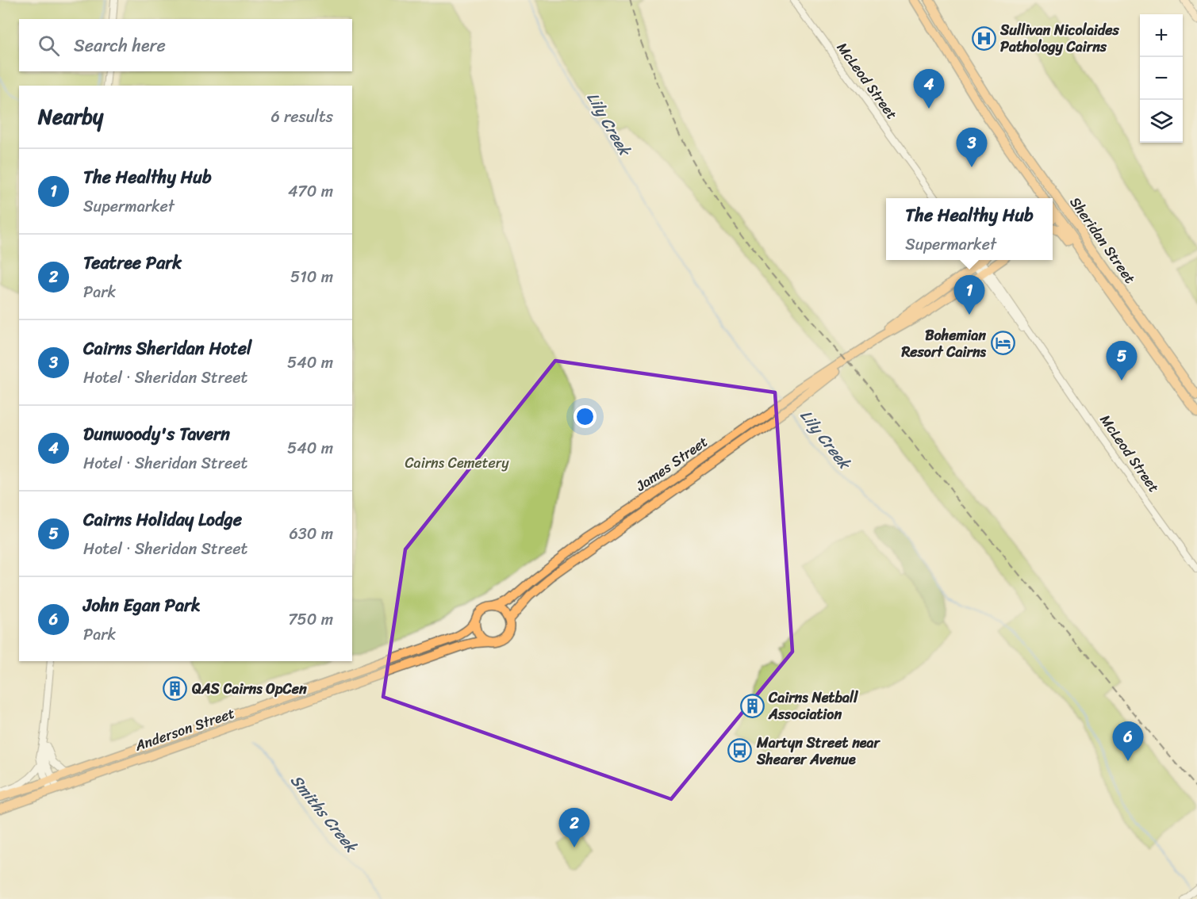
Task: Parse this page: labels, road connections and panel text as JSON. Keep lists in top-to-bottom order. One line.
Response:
{"streets":{"main road":["Sheridan Street","James Street","Anderson Street"],"street":["McLeod Street"]},"crossings":[["McLeod Street","James Street"],["James Street","Anderson Street"]],"water":["Lily Creek","Smiths Creek"],"parks":["Cairns Cemetery"],"places":{"hospital":["Sullivan Nicolaides Pathology Cairns"],"hotel":["Bohemian Resort Cairns"],"building":["QAS Cairns OpCen","Cairns Netball Association"],"bus stop":["Martyn Street near Shearer Avenue"]},"page":{"map_buttons":["+","−"],"search":"Search here","pins":["4","3","1","5","6","2"],"heading":["Nearby","6 results"],"list":[{"mark":"1","name":"The Healthy Hub","note":"Supermarket","value":"470 m"},{"mark":"2","name":"Teatree Park","note":"Park","value":"510 m"},{"mark":"3","name":"Cairns Sheridan Hotel","note":"Hotel · Sheridan Street","value":"540 m"},{"mark":"4","name":"Dunwoody's Tavern","note":"Hotel · Sheridan Street","value":"540 m"},{"mark":"5","name":"Cairns Holiday Lodge","note":"Hotel · Sheridan Street","value":"630 m"},{"mark":"6","name":"John Egan Park","note":"Park","value":"750 m"}],"popup":["The Healthy Hub","Supermarket"]}}
